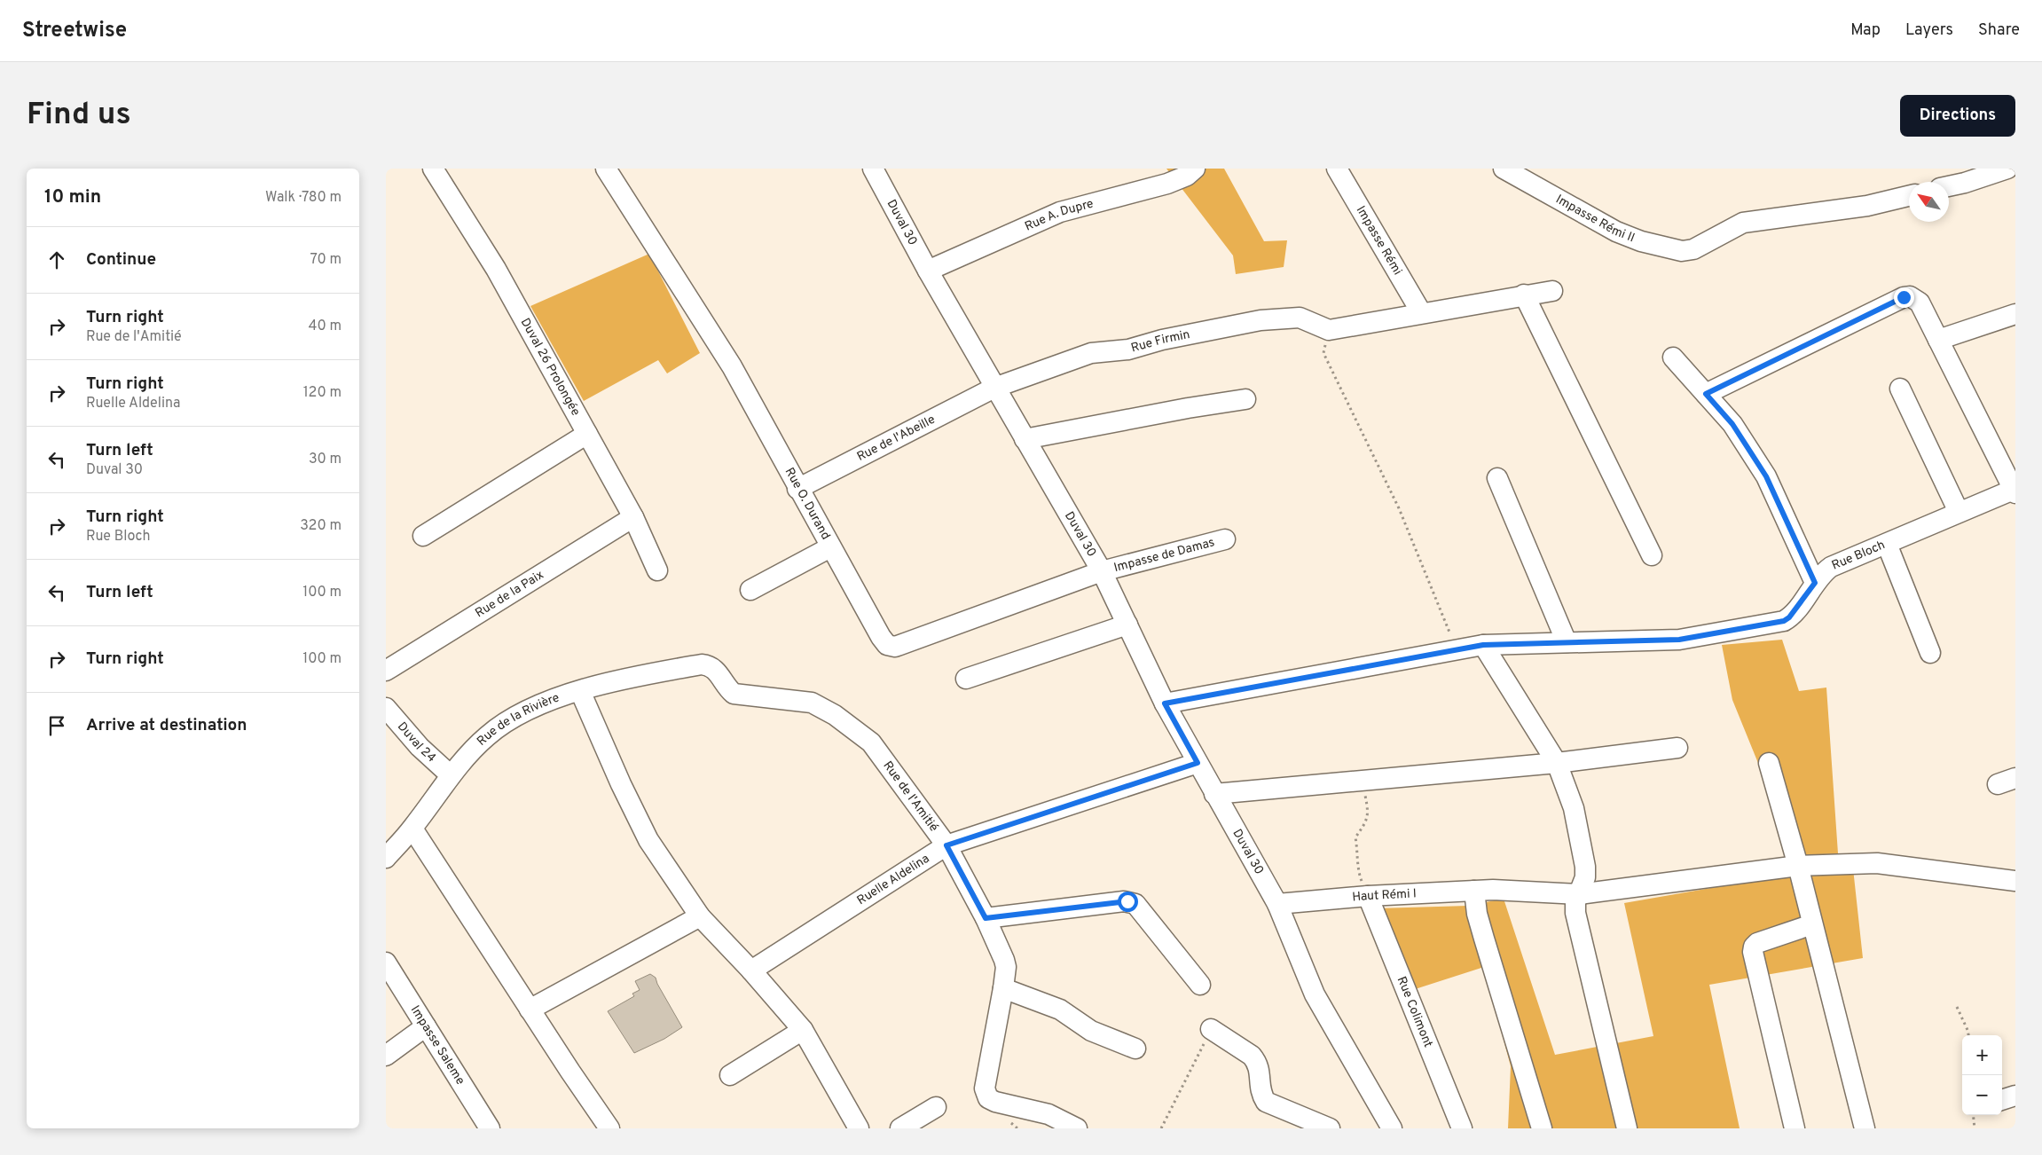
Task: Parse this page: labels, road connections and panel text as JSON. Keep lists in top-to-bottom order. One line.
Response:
{"streets":{"street":["Rue A. Dupre","Impasse Rémi II","Duval 30","Impasse Rémi","Rue Firmin","Duval 26 Prolongée","Rue de l'Abeille","Rue O. Durand","Impasse de Damas","Rue Bloch","Rue de la Paix","Rue de la Rivière","Duval 24","Rue de l'Amitié","Ruelle Aldelina","Haut Rémi I","Rue Colimont","Impasse Saleme"]},"crossings":[["Rue A. Dupre","Duval 30"],["Duval 30","Rue Firmin"],["Duval 30","Rue de l'Abeille"],["Duval 30","Rue O. Durand"],["Duval 30","Impasse de Damas"],["Duval 30","Rue Bloch"],["Duval 30","Ruelle Aldelina"],["Duval 30","Haut Rémi I"],["Rue Firmin","Rue de l'Abeille"],["Duval 26 Prolongée","Rue de la Paix"],["Rue de l'Abeille","Rue O. Durand"],["Rue O. Durand","Impasse de Damas"],["Rue de la Rivière","Duval 24"],["Rue de la Rivière","Rue de l'Amitié"],["Rue de l'Amitié","Ruelle Aldelina"],["Haut Rémi I","Rue Colimont"]],"north":"top left","page":{"header":"Streetwise","nav":["Map","Layers","Share"],"buttons":"Directions","title":"Find us","heading":["10 min","Walk · 780 m"],"list":[["Continue","70 m"],["Turn right","Rue de l'Amitié","40 m"],["Turn right","Ruelle Aldelina","120 m"],["Turn left","Duval 30","30 m"],["Turn right","Rue Bloch","320 m"],["Turn left","100 m"],["Turn right","100 m"],"Arrive at destination"],"map_buttons":["+","−"]}}
